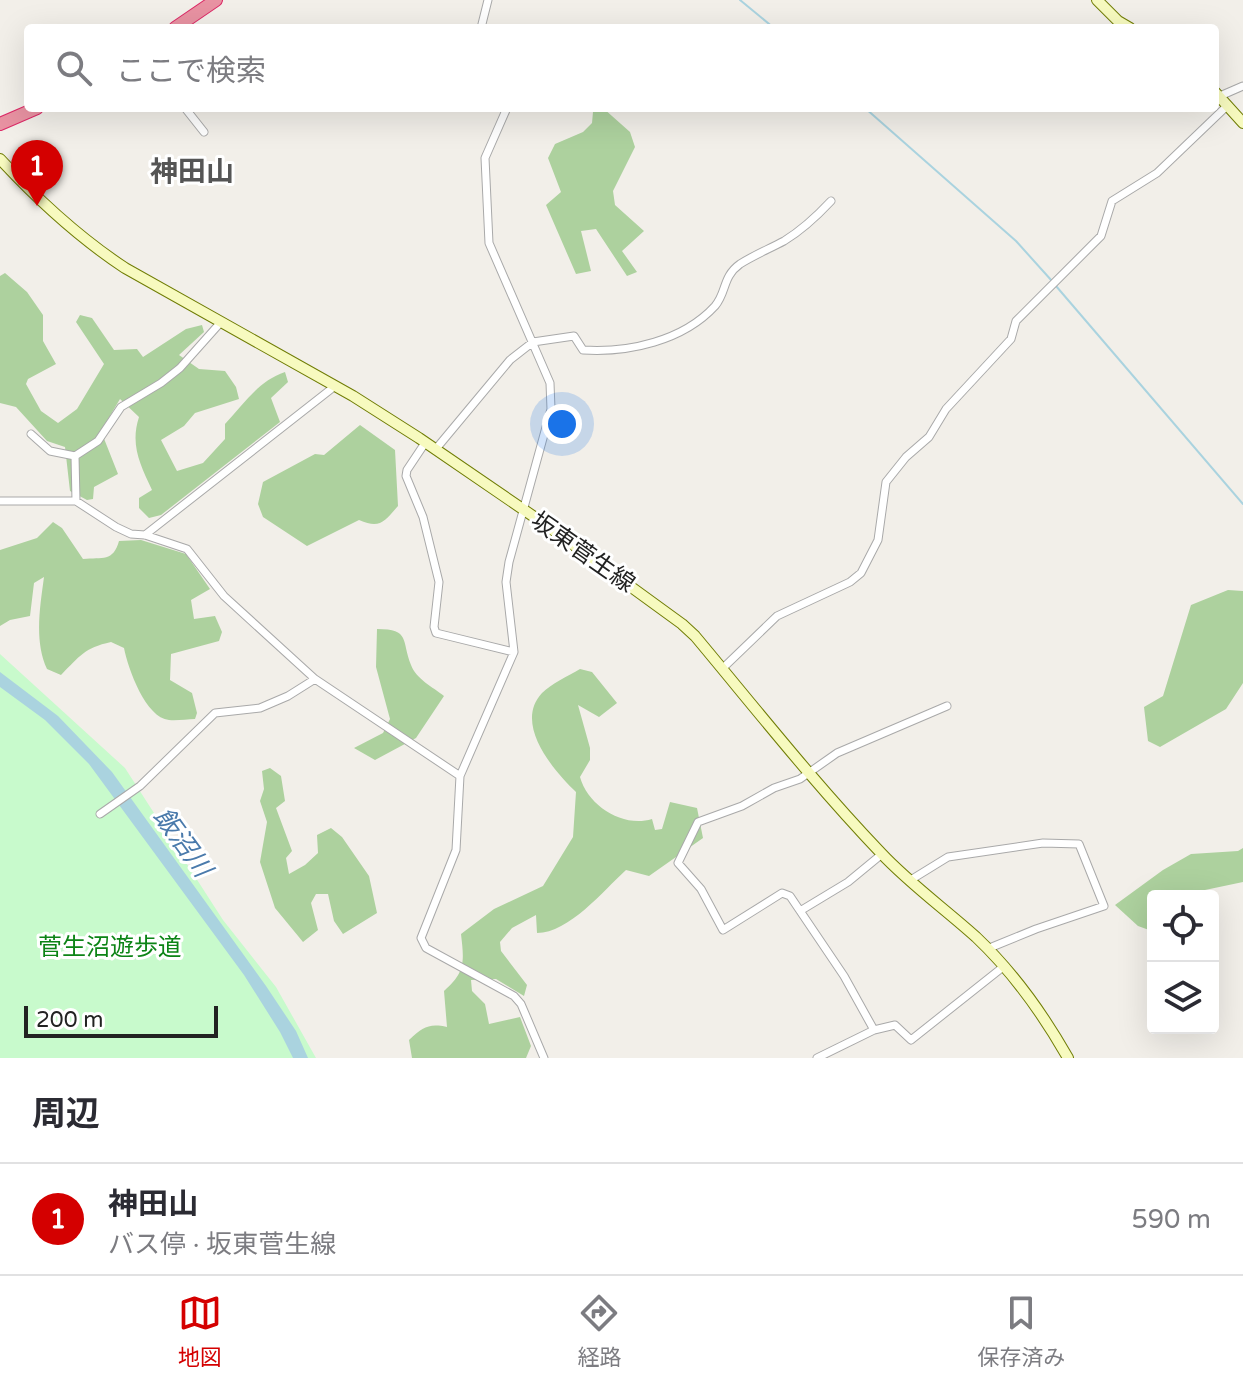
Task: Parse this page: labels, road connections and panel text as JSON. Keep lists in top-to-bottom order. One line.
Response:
{"streets":{"main road":["坂東菅生線"]},"districts":["神田山"],"water":["飯沼川"],"parks":["菅生沼遊歩道"],"scale_bar":"200 m","page":{"search":"ここで検索","pins":"1","scale":"200 m","heading":"周辺","list":[{"mark":"1","name":"神田山","note":"バス停 · 坂東菅生線","value":"590 m"}],"nav":["地図","経路","保存済み"]}}
